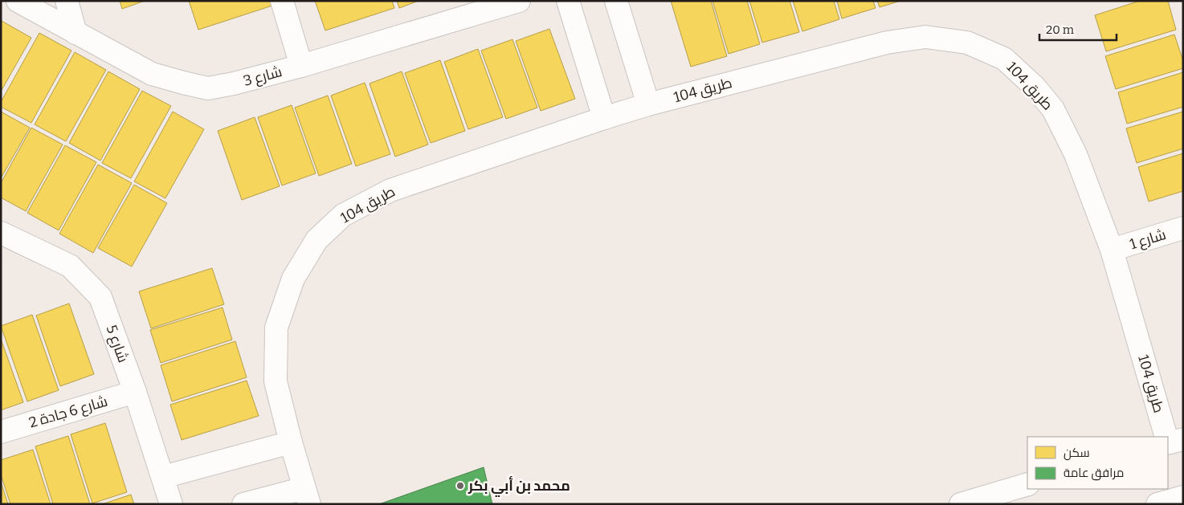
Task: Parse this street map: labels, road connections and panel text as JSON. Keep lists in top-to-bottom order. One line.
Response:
{"streets":{"street":["شارع 3","طريق 104","شارع 1","شارع 5","شارع 6 جادة 2"]},"crossings":[["طريق 104","شارع 1"],["شارع 5","شارع 6 جادة 2"]],"places":["محمد بن أبي بكر"],"legend":["سكن","مرافق عامة"],"scale_bar":"20 m"}
